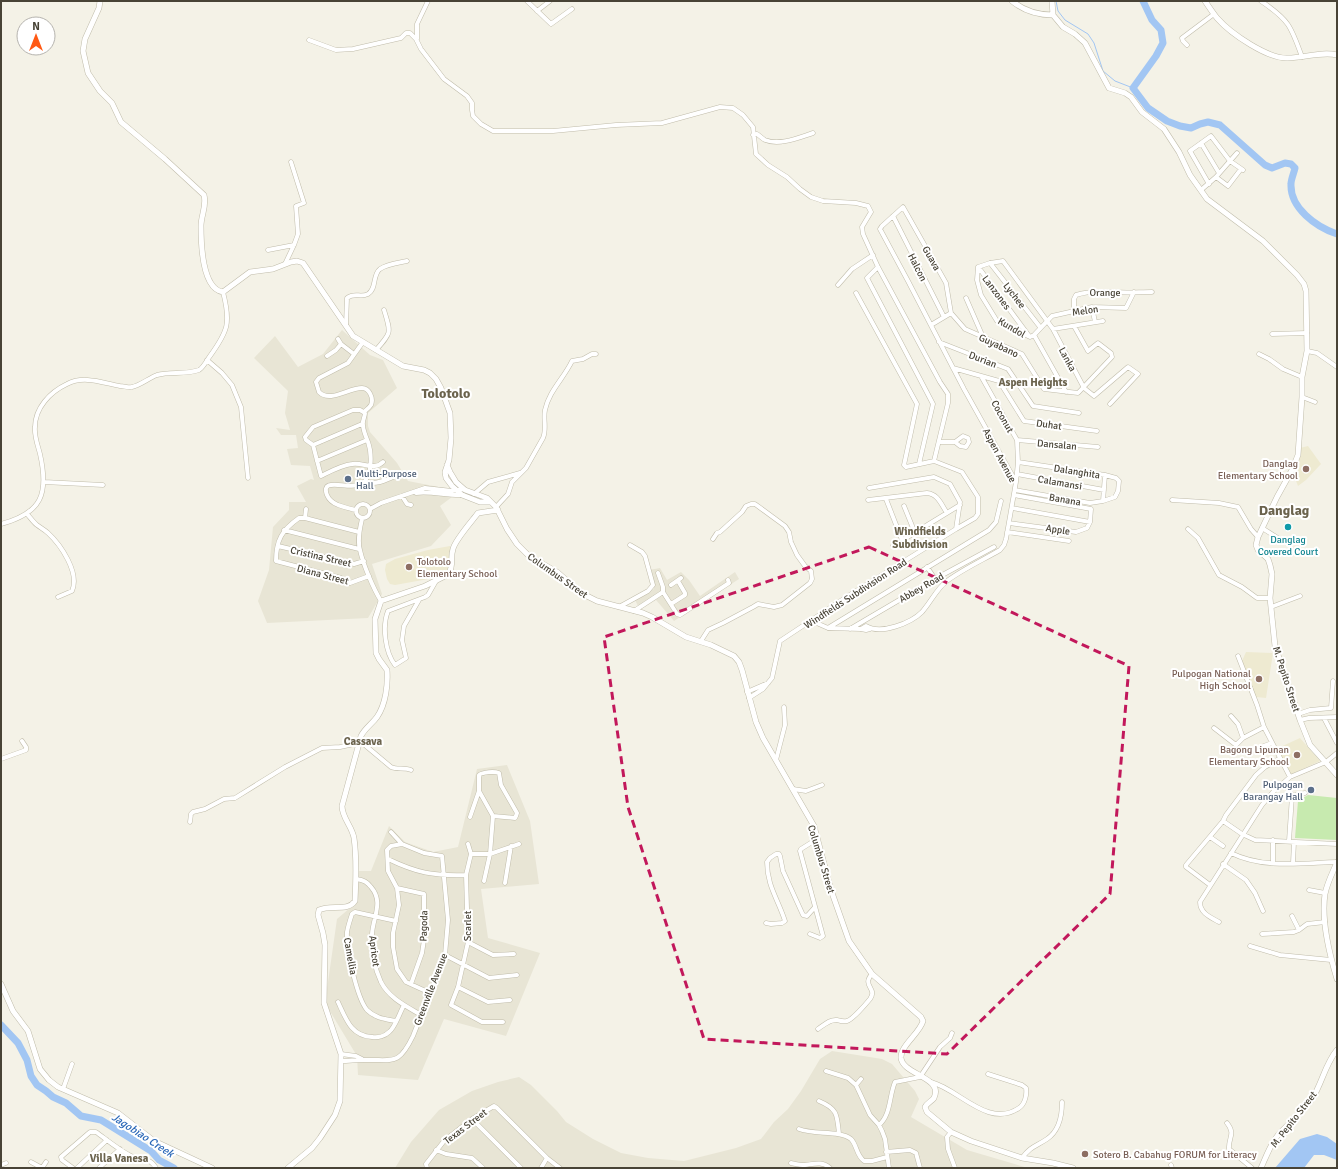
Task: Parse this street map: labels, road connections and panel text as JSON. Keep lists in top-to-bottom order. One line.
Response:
{"streets":{"street":["Guava","Halcon","Lanzones","Orange","Lychee","Melon","Kundol","Guyabano","Durian","Lanka","Coconut","Duhat","Dansalan","Aspen Avenue","Dalanghita","Calamansi","Banana","Apple","Cristina Street","Diana Street","Columbus Street","Abbey Road","Windfields Subdivision Road","M. Pepito Street","Pagoda","Scarlet","Apricot","Camellia","Greenville Avenue","Texas Street"]},"crossings":[["Guava","Halcon"],["Guava","Guyabano"],["Guava","Aspen Avenue"],["Halcon","Aspen Avenue"],["Lanzones","Melon"],["Lanzones","Kundol"],["Lanzones","Guyabano"],["Orange","Melon"],["Lychee","Melon"],["Lychee","Lanka"],["Melon","Kundol"],["Melon","Lanka"],["Guyabano","Lanka"],["Durian","Aspen Avenue"],["Coconut","Duhat"],["Coconut","Dansalan"],["Coconut","Aspen Avenue"],["Coconut","Dalanghita"],["Coconut","Calamansi"],["Duhat","Aspen Avenue"],["Aspen Avenue","Banana"],["Aspen Avenue","Apple"],["Aspen Avenue","Abbey Road"],["Aspen Avenue","Windfields Subdivision Road"],["Dalanghita","Banana"],["Cristina Street","Diana Street"],["Columbus Street","Windfields Subdivision Road"],["Apricot","Camellia"],["Apricot","Greenville Avenue"]],"districts":["Aspen Heights","Tolotolo","Danglag","Windfields Subdivision","Cassava","Villa Vanesa"],"water":["Jagobiao Creek"],"places":["Danglag Elementary School","Multi-Purpose Hall","Danglag Covered Court","Tolotolo Elementary School","Pulpogan National High School","Bagong Lipunan Elementary School","Pulpogan Barangay Hall","Sotero B. Cabahug FORUM for Literacy"],"north":"top"}
